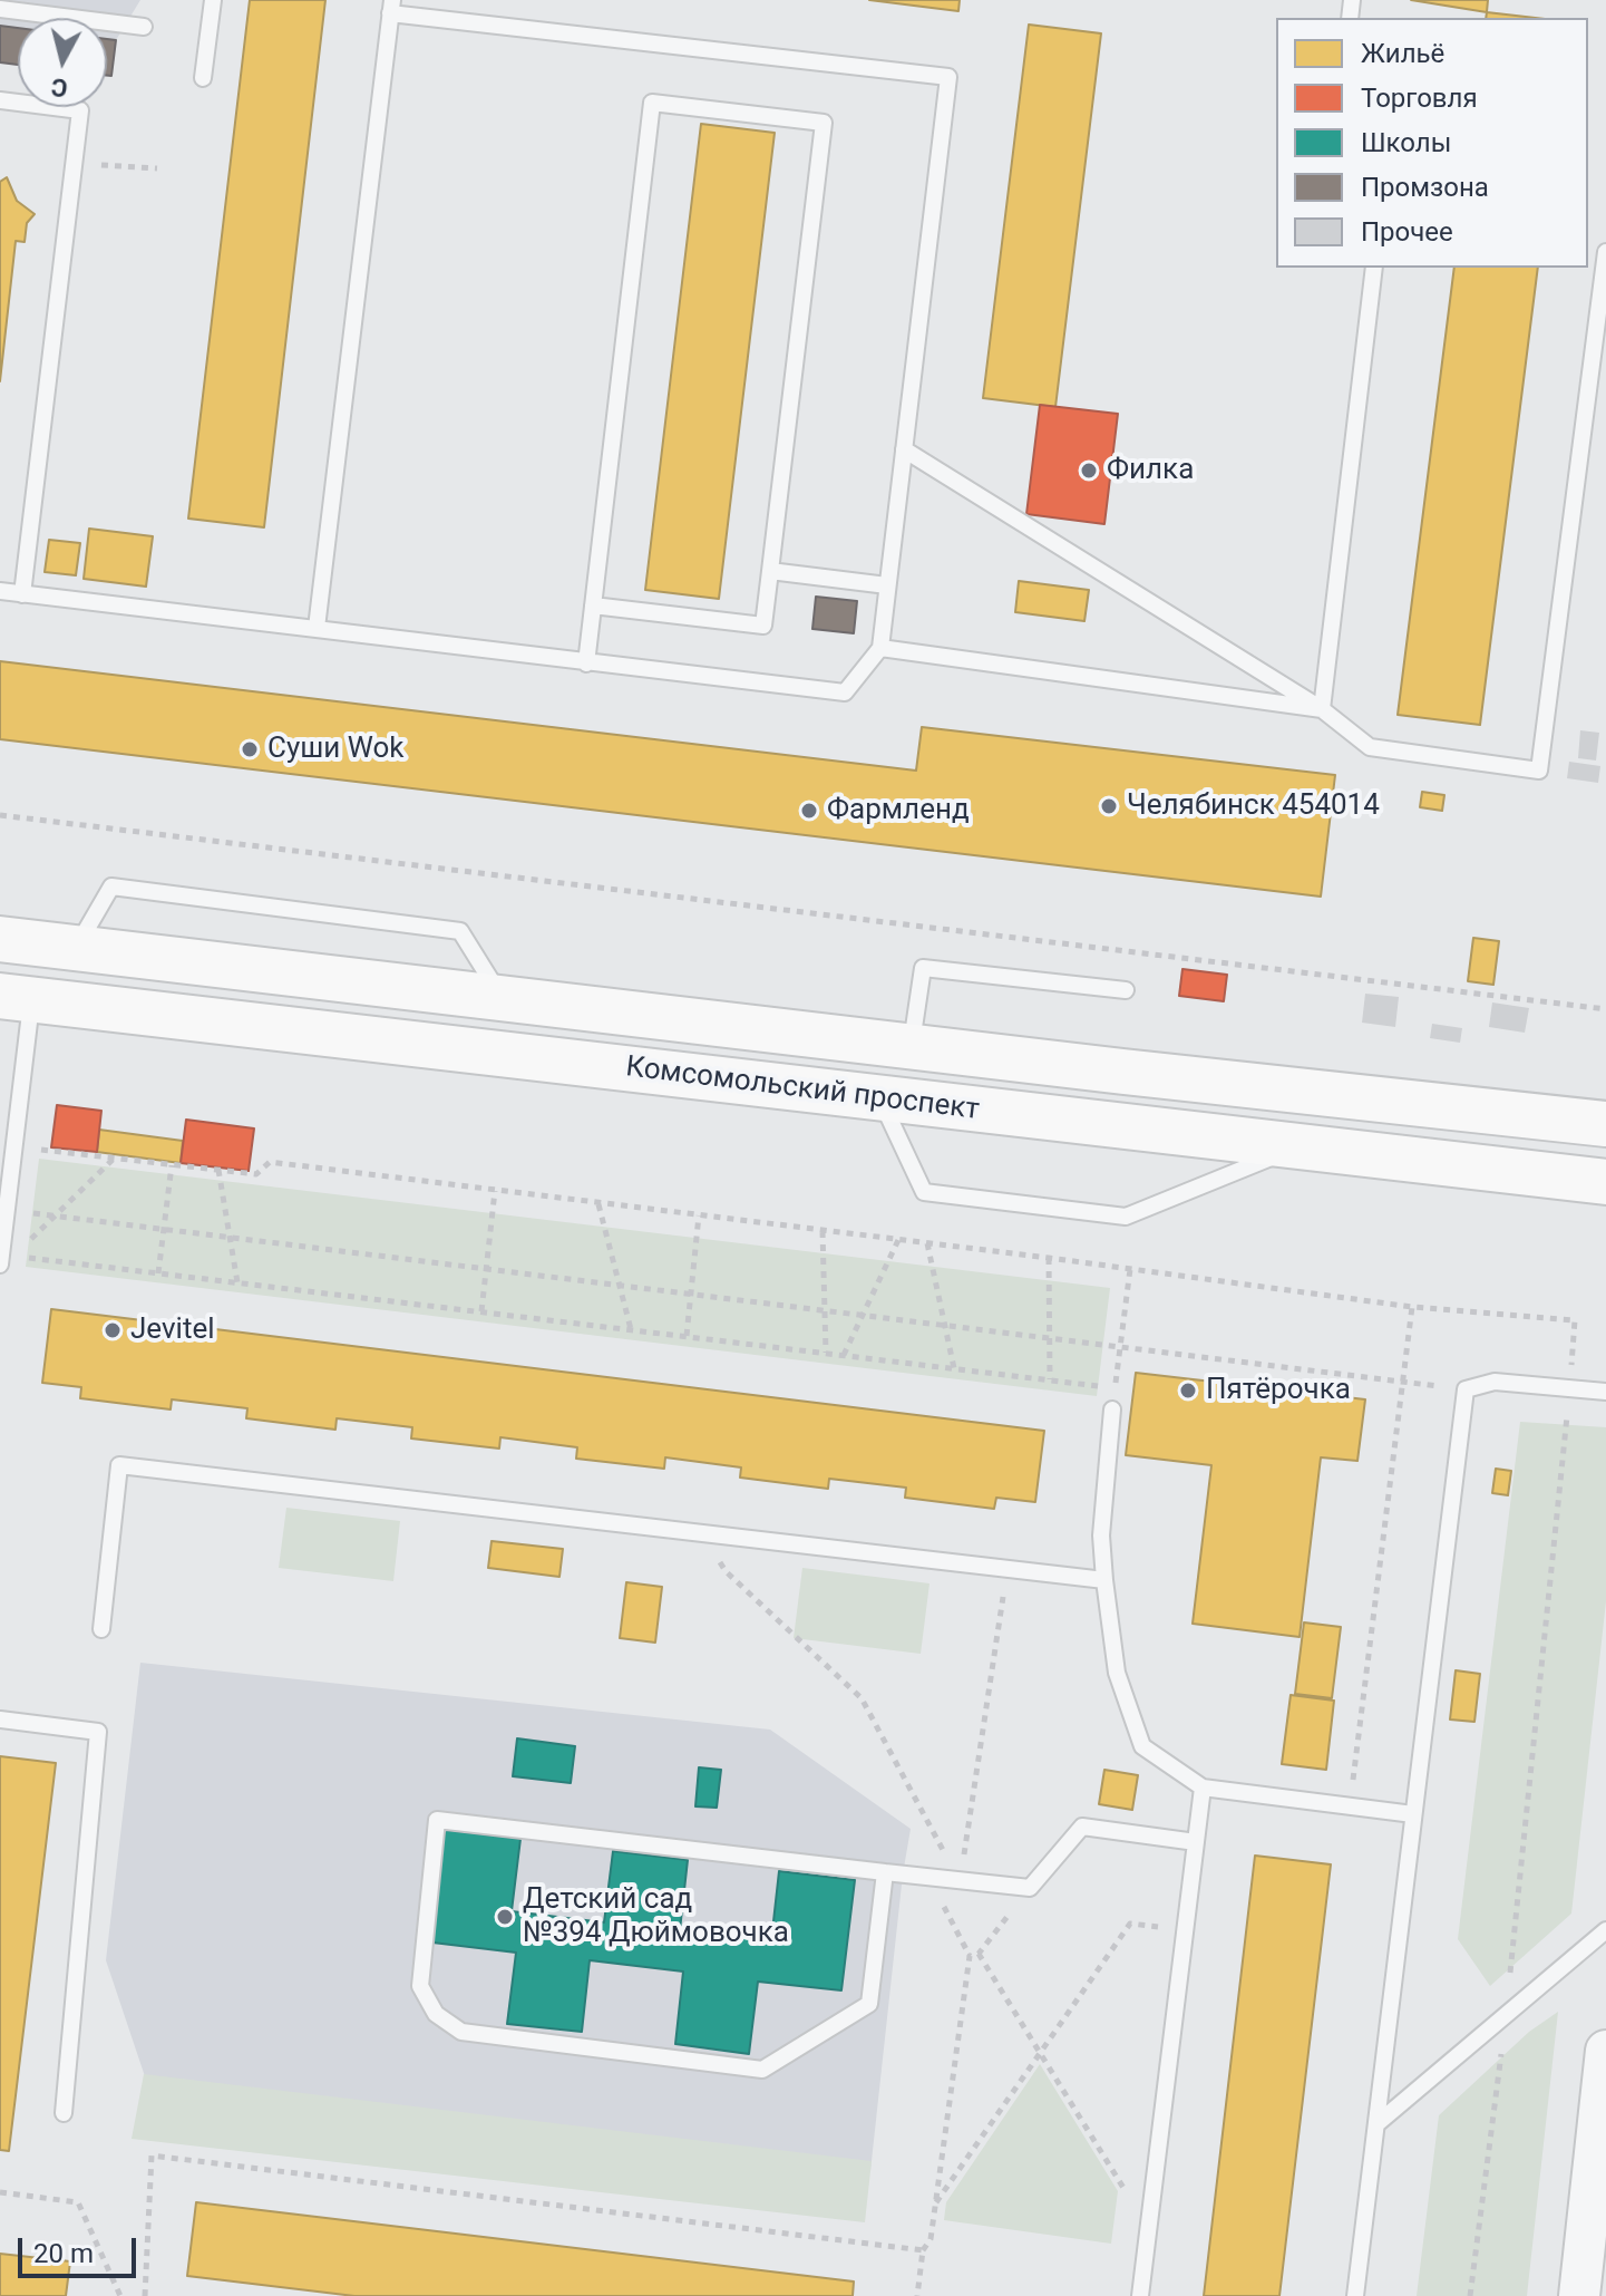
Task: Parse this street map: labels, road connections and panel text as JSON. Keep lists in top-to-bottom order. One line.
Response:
{"streets":{"main road":["Комсомольский проспект"]},"places":["Филка","Суши Wok","Челябинск 454014","Фармленд","Jevitel","Пятёрочка","Детский сад №394 Дюймовочка"],"legend":["Жильё","Торговля","Школы","Промзона","Прочее"],"scale_bar":"20 m","north":"bottom"}
